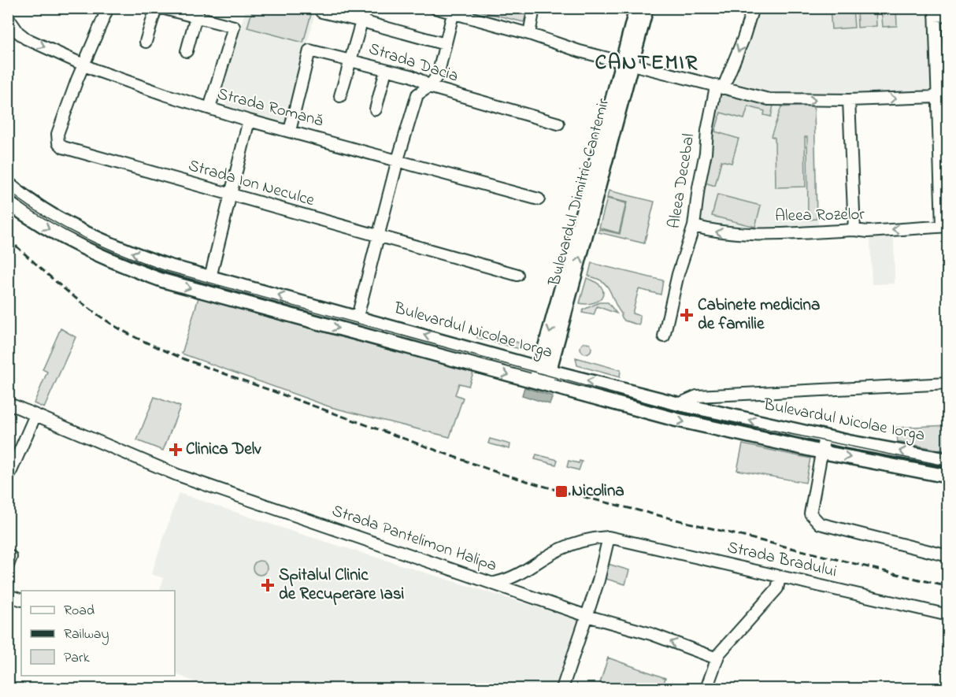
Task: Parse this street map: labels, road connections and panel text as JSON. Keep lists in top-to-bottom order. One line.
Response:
{"streets":{"main road":["Bulevardul Dimitrie Cantemir","Bulevardul Nicolae Iorga"],"street":["Strada Dacia","Strada Romană","Aleea Decebal","Strada Ion Neculce","Aleea Rozelor","Strada Pantelimon Halipa","Strada Bradului"]},"crossings":[["Strada Dacia","Strada Romană"],["Strada Romană","Strada Ion Neculce"],["Aleea Decebal","Aleea Rozelor"],["Bulevardul Dimitrie Cantemir","Bulevardul Nicolae Iorga"],["Strada Pantelimon Halipa","Strada Bradului"]],"one_way":["Aleea Rozelor"],"districts":["CANTEMIR"],"places":{"health":["Cabinete medicina de familie","Clinica Delv","Spitalul Clinic de Recuperare Iasi"],"transit":["Nicolina"]},"legend":["Road","Railway","Park"]}
